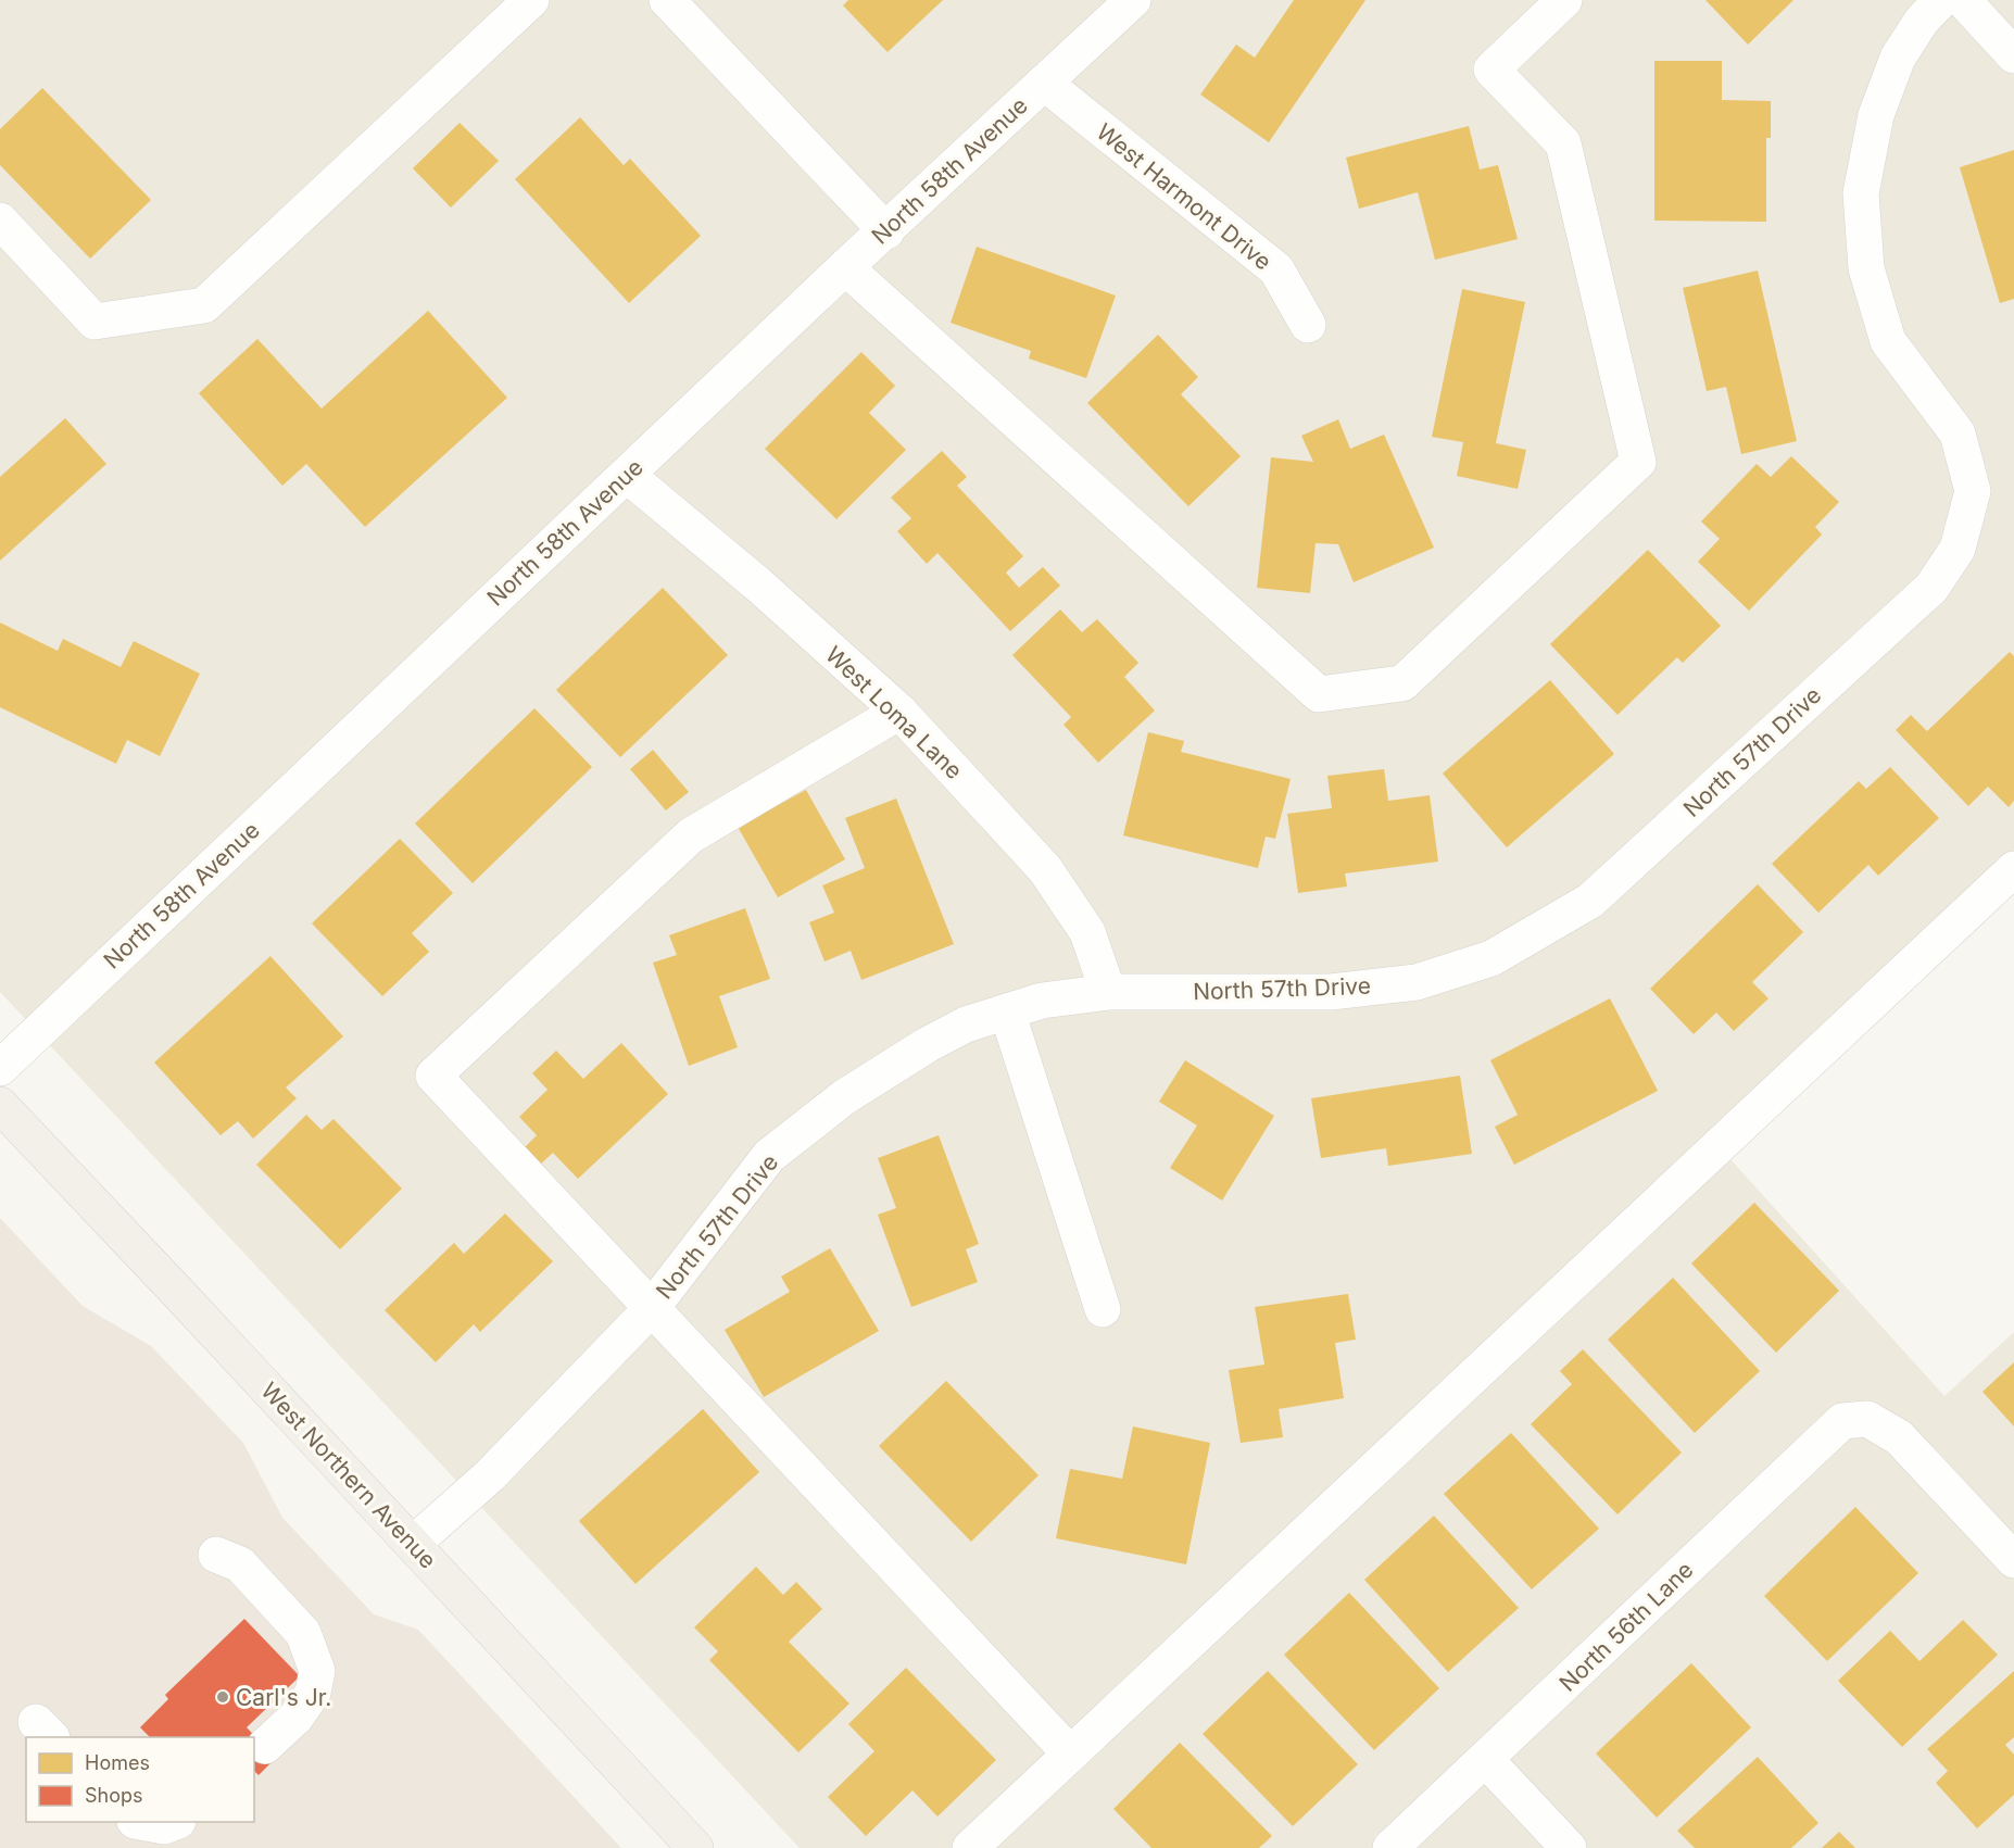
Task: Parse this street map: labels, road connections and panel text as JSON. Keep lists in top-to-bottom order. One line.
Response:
{"streets":{"main road":["West Northern Avenue"],"street":["North 58th Avenue","West Harmont Drive","West Loma Lane","North 57th Drive","North 56th Lane"]},"crossings":[["North 58th Avenue","West Harmont Drive"],["North 58th Avenue","West Loma Lane"],["West Loma Lane","North 57th Drive"],["North 57th Drive","West Northern Avenue"]],"places":["Carl's Jr."],"legend":["Homes","Shops"]}
